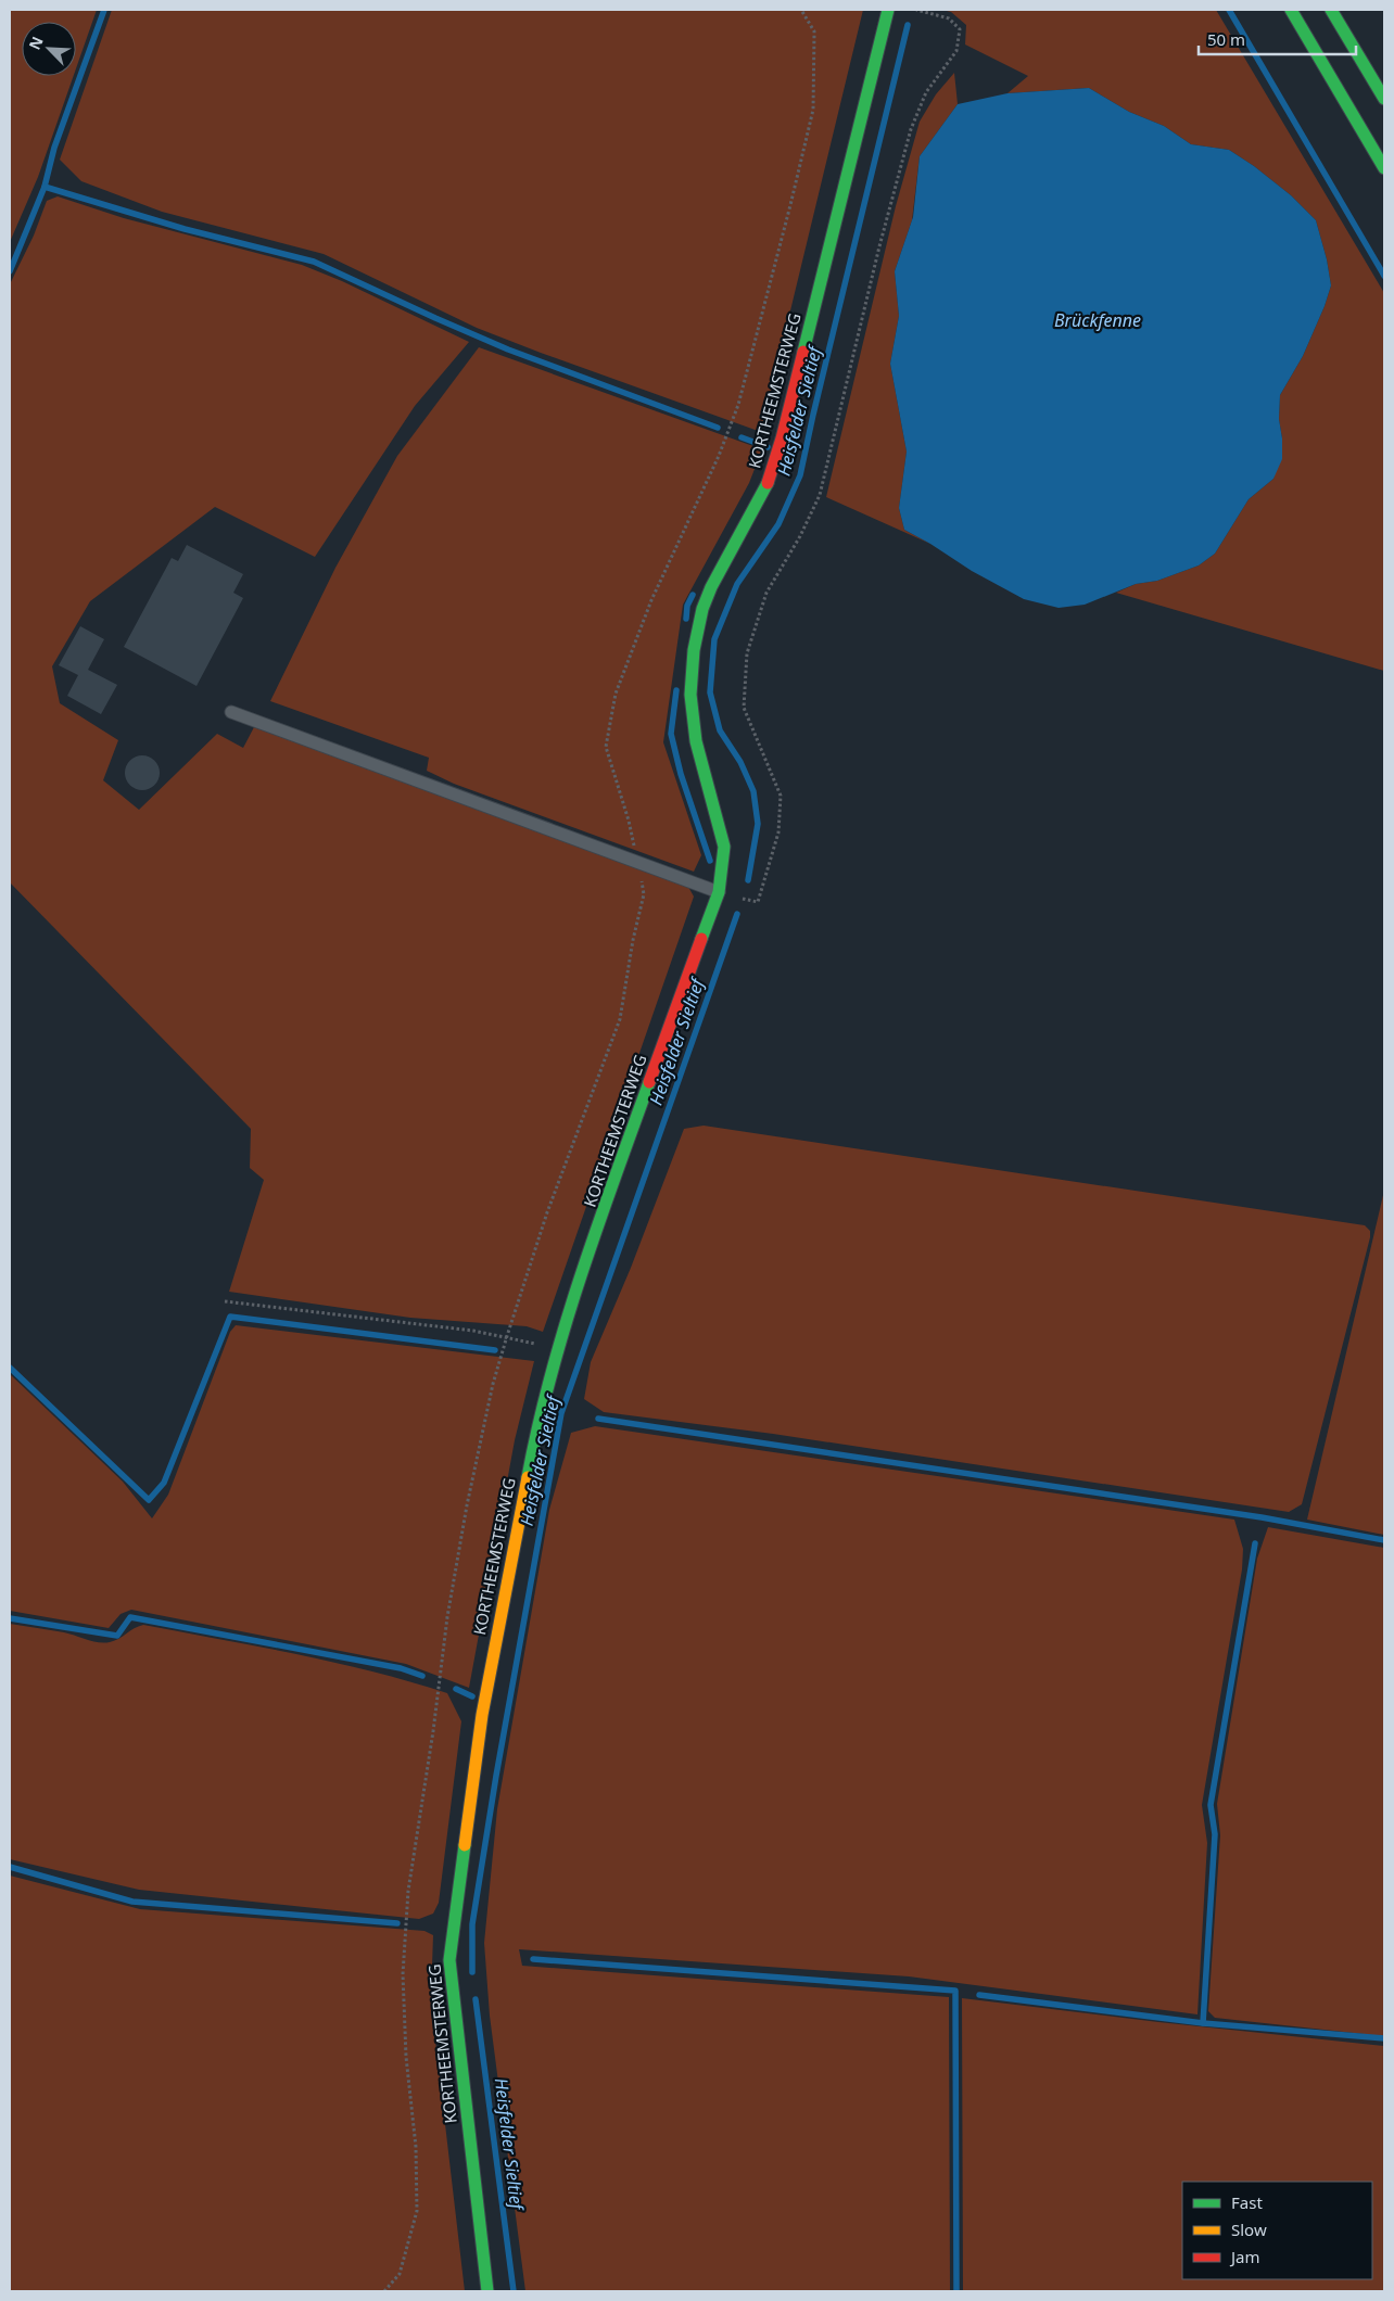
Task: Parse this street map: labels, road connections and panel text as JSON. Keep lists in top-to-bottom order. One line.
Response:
{"streets":{"main road":["KORTHEEMSTERWEG"]},"water":["Brückfenne","Heisfelder Sieltief"],"legend":["Fast","Slow","Jam"],"scale_bar":"50 m","north":"top left"}
